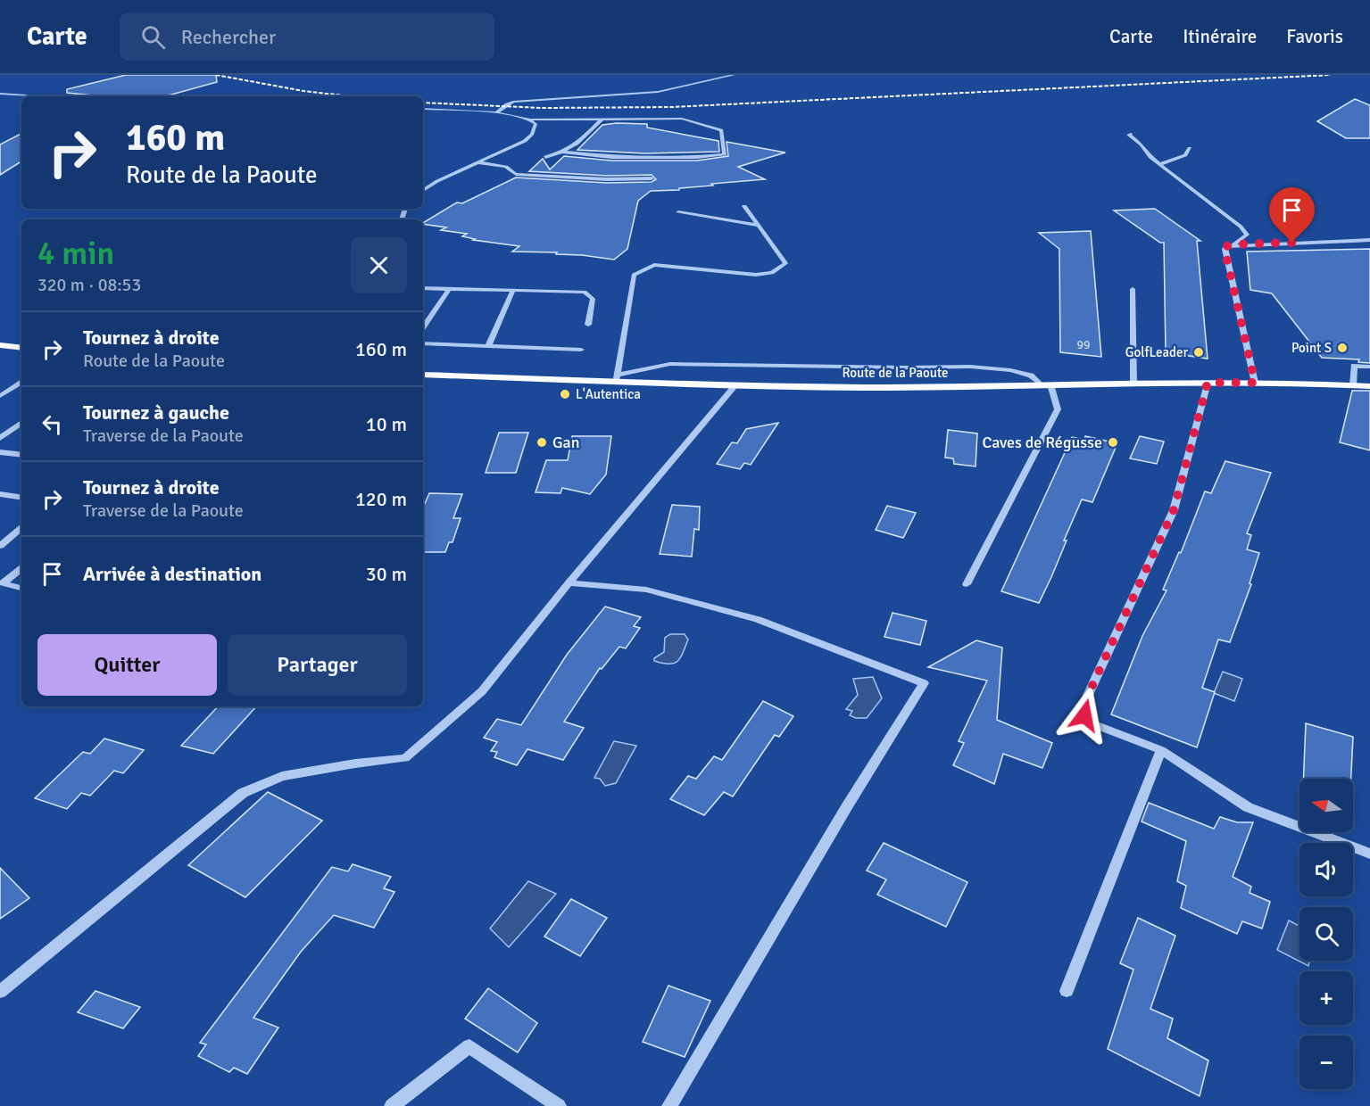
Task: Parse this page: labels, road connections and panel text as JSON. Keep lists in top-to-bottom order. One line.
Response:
{"streets":{"main road":["Route de la Paoute"]},"places":["Point S","GolfLeader","L'Autentica","Gan","Caves de Régusse"],"house_numbers":["99"],"north":"left","page":{"header":"Carte","search":"Rechercher","nav":["Carte","Itinéraire","Favoris"],"turn":["160 m","Route de la Paoute"],"heading":["4 min","320 m · 08:53"],"list":[{"name":"Tournez à droite","note":"Route de la Paoute","value":"160 m"},{"name":"Tournez à gauche","note":"Traverse de la Paoute","value":"10 m"},{"name":"Tournez à droite","note":"Traverse de la Paoute","value":"120 m"},{"name":"Arrivée à destination","value":"30 m"}],"buttons":["Quitter","Partager"],"map_buttons":["+","−"]}}
